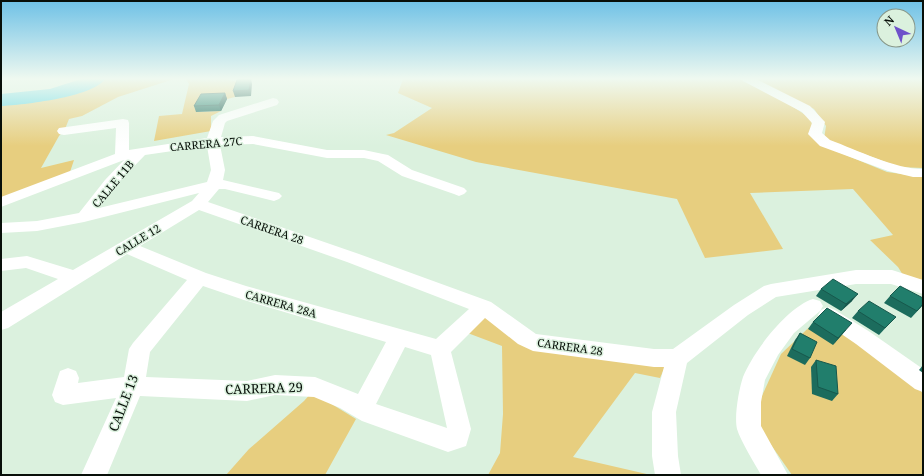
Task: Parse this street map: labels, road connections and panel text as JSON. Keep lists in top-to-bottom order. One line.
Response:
{"streets":{"street":["CARRERA 27C","CALLE 11B","CARRERA 28","CALLE 12","CARRERA 28A","CARRERA 29","CALLE 13"]},"crossings":[["CARRERA 27C","CALLE 11B"],["CARRERA 28","CALLE 12"],["CALLE 12","CARRERA 28A"],["CARRERA 28A","CARRERA 29"],["CARRERA 28A","CALLE 13"],["CARRERA 29","CALLE 13"]],"north":"top left"}
